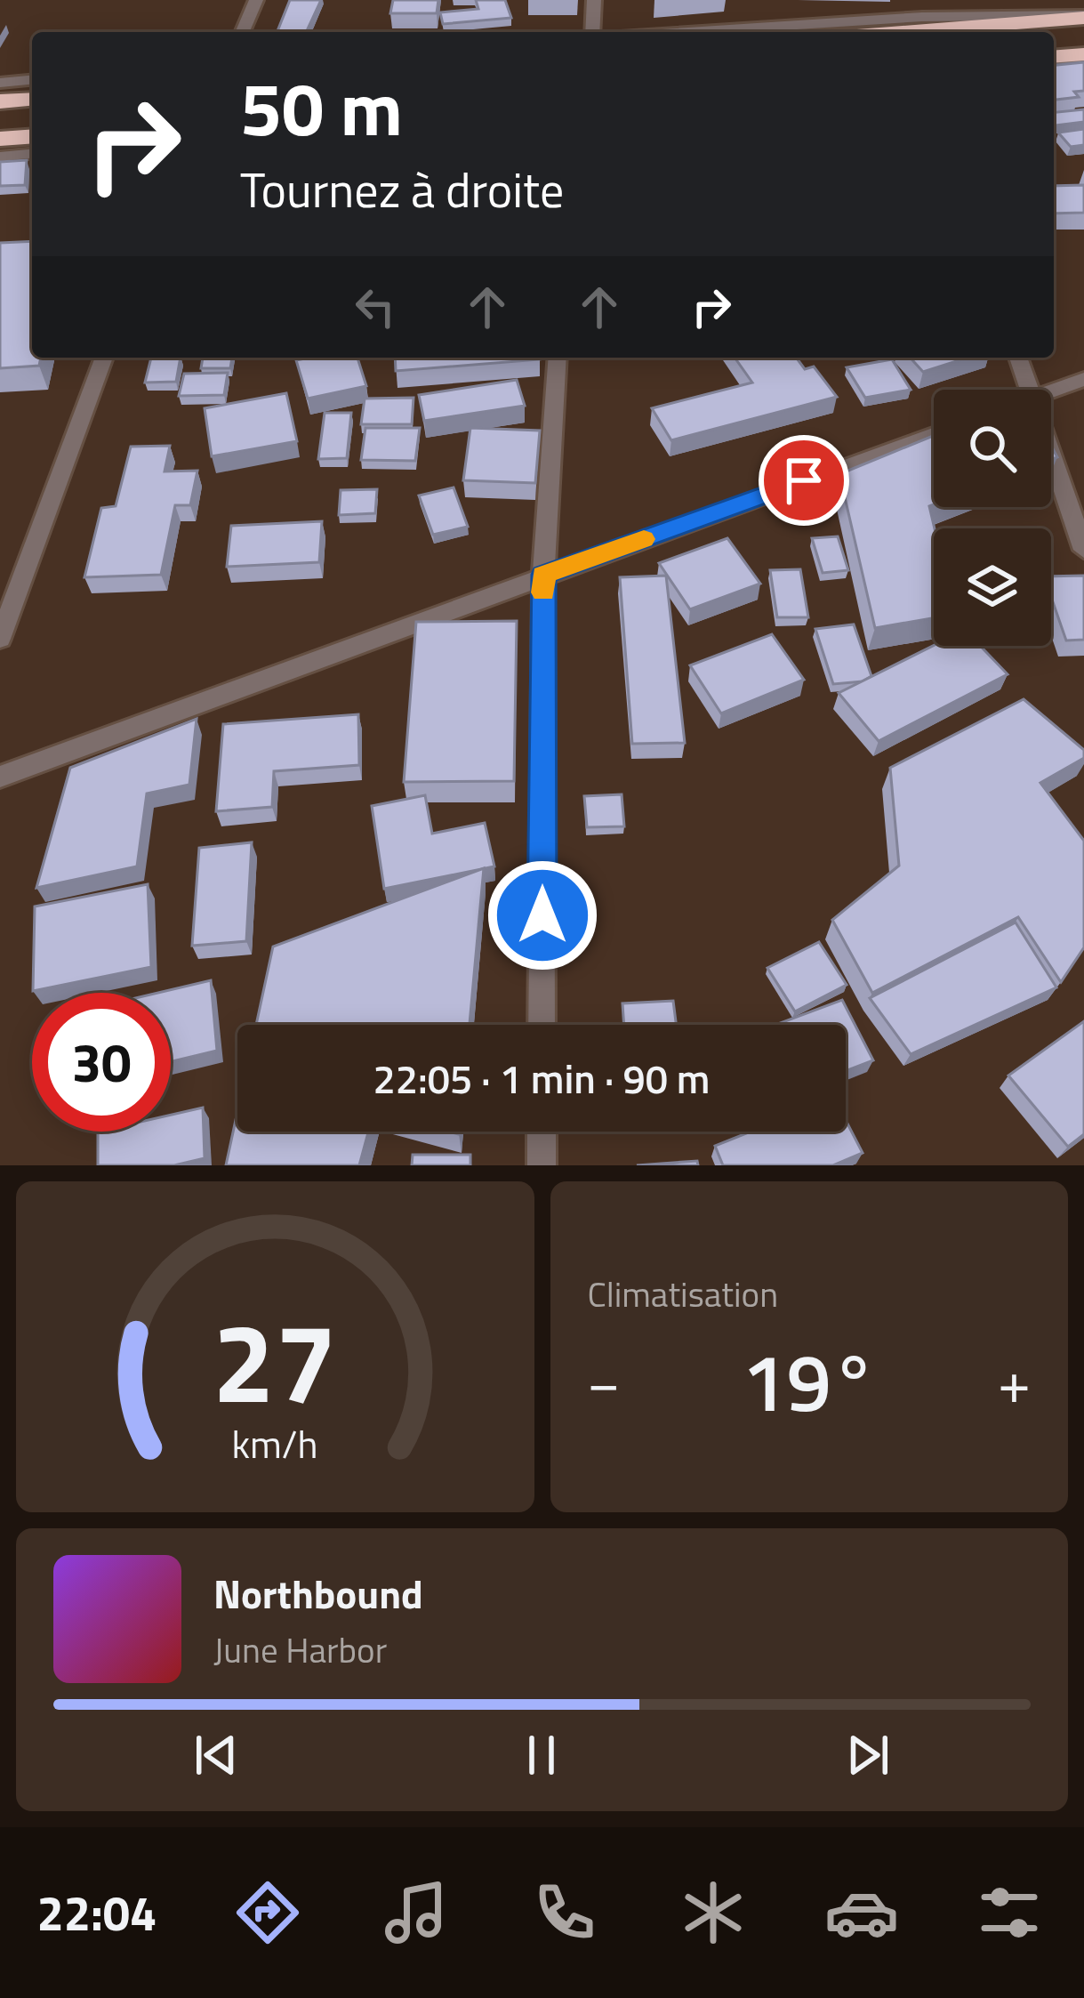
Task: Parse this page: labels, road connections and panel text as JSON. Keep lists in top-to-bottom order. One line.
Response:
{"page":{"turn":["50 m","Tournez à droite"],"limit":"30","trip":"22:05 · 1 min · 90 m","tile":"Climatisation","heat":["−","19°","+"],"song":["Northbound","June Harbor"],"tabs":"22:04","gauge":["27","km/h"]}}
